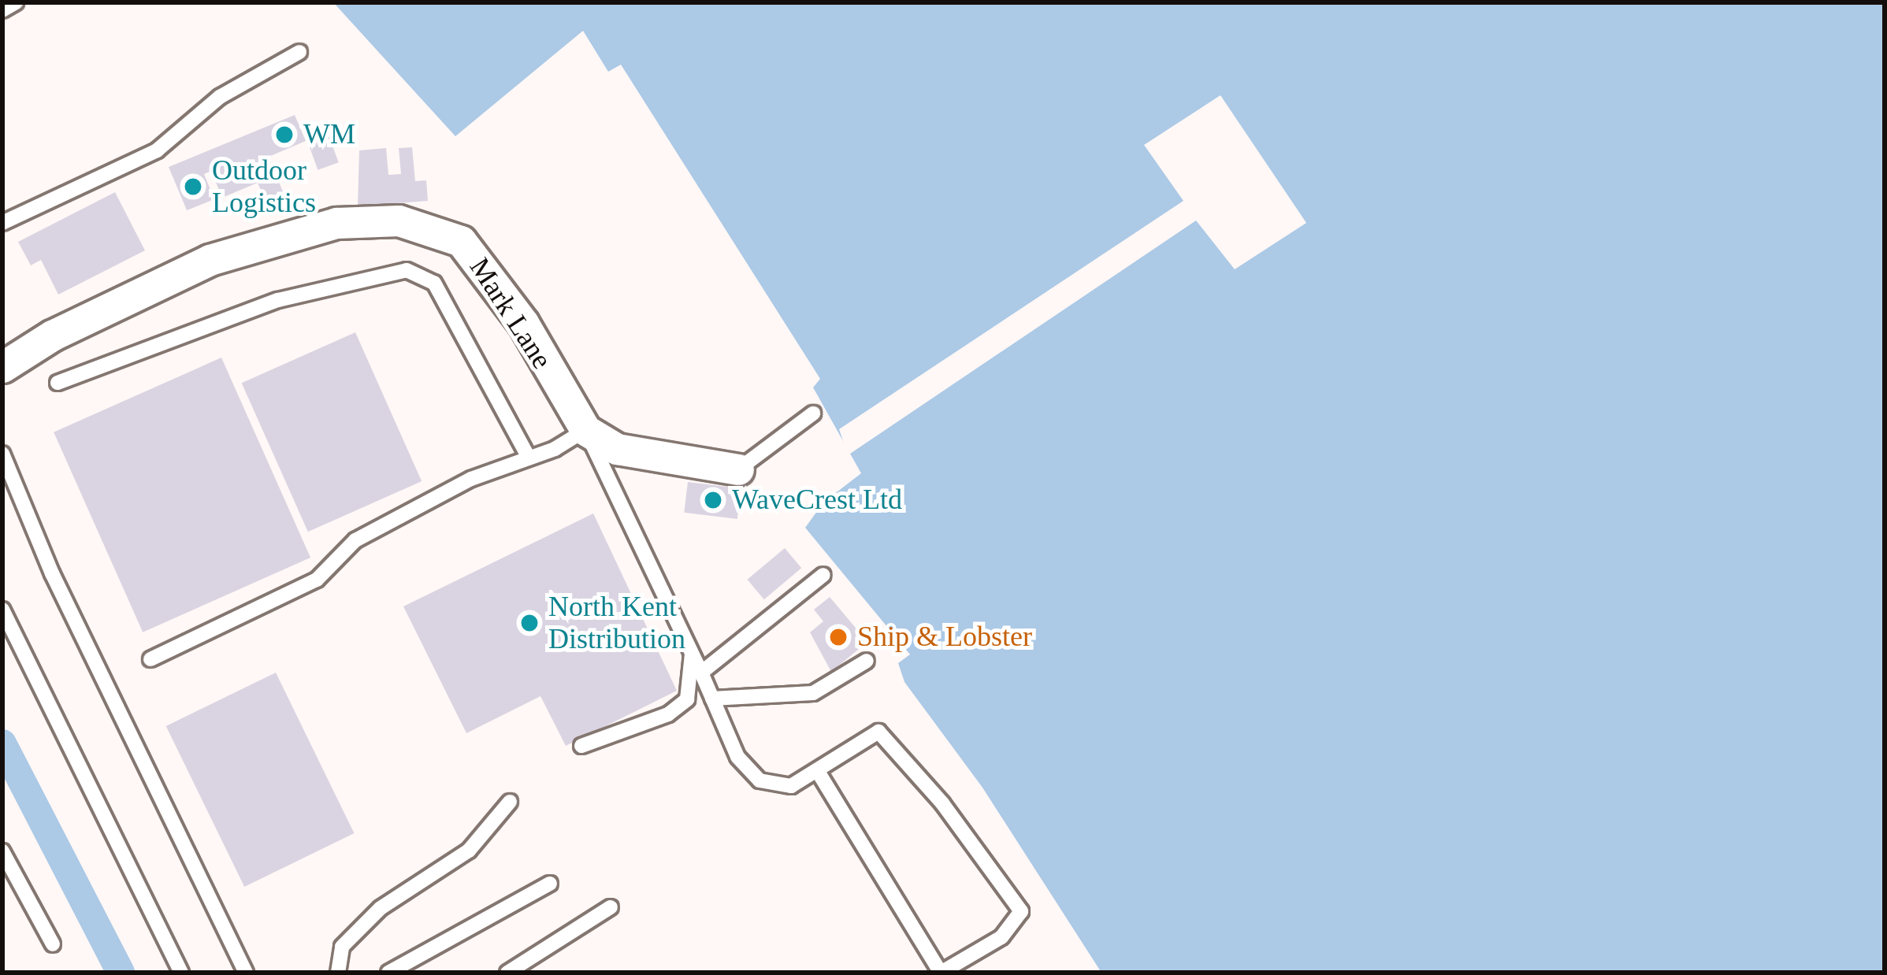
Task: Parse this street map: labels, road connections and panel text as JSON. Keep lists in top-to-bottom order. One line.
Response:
{"streets":{"street":["Mark Lane"]},"places":["WM","Outdoor Logistics","WaveCrest Ltd","North Kent Distribution","Ship & Lobster"]}
